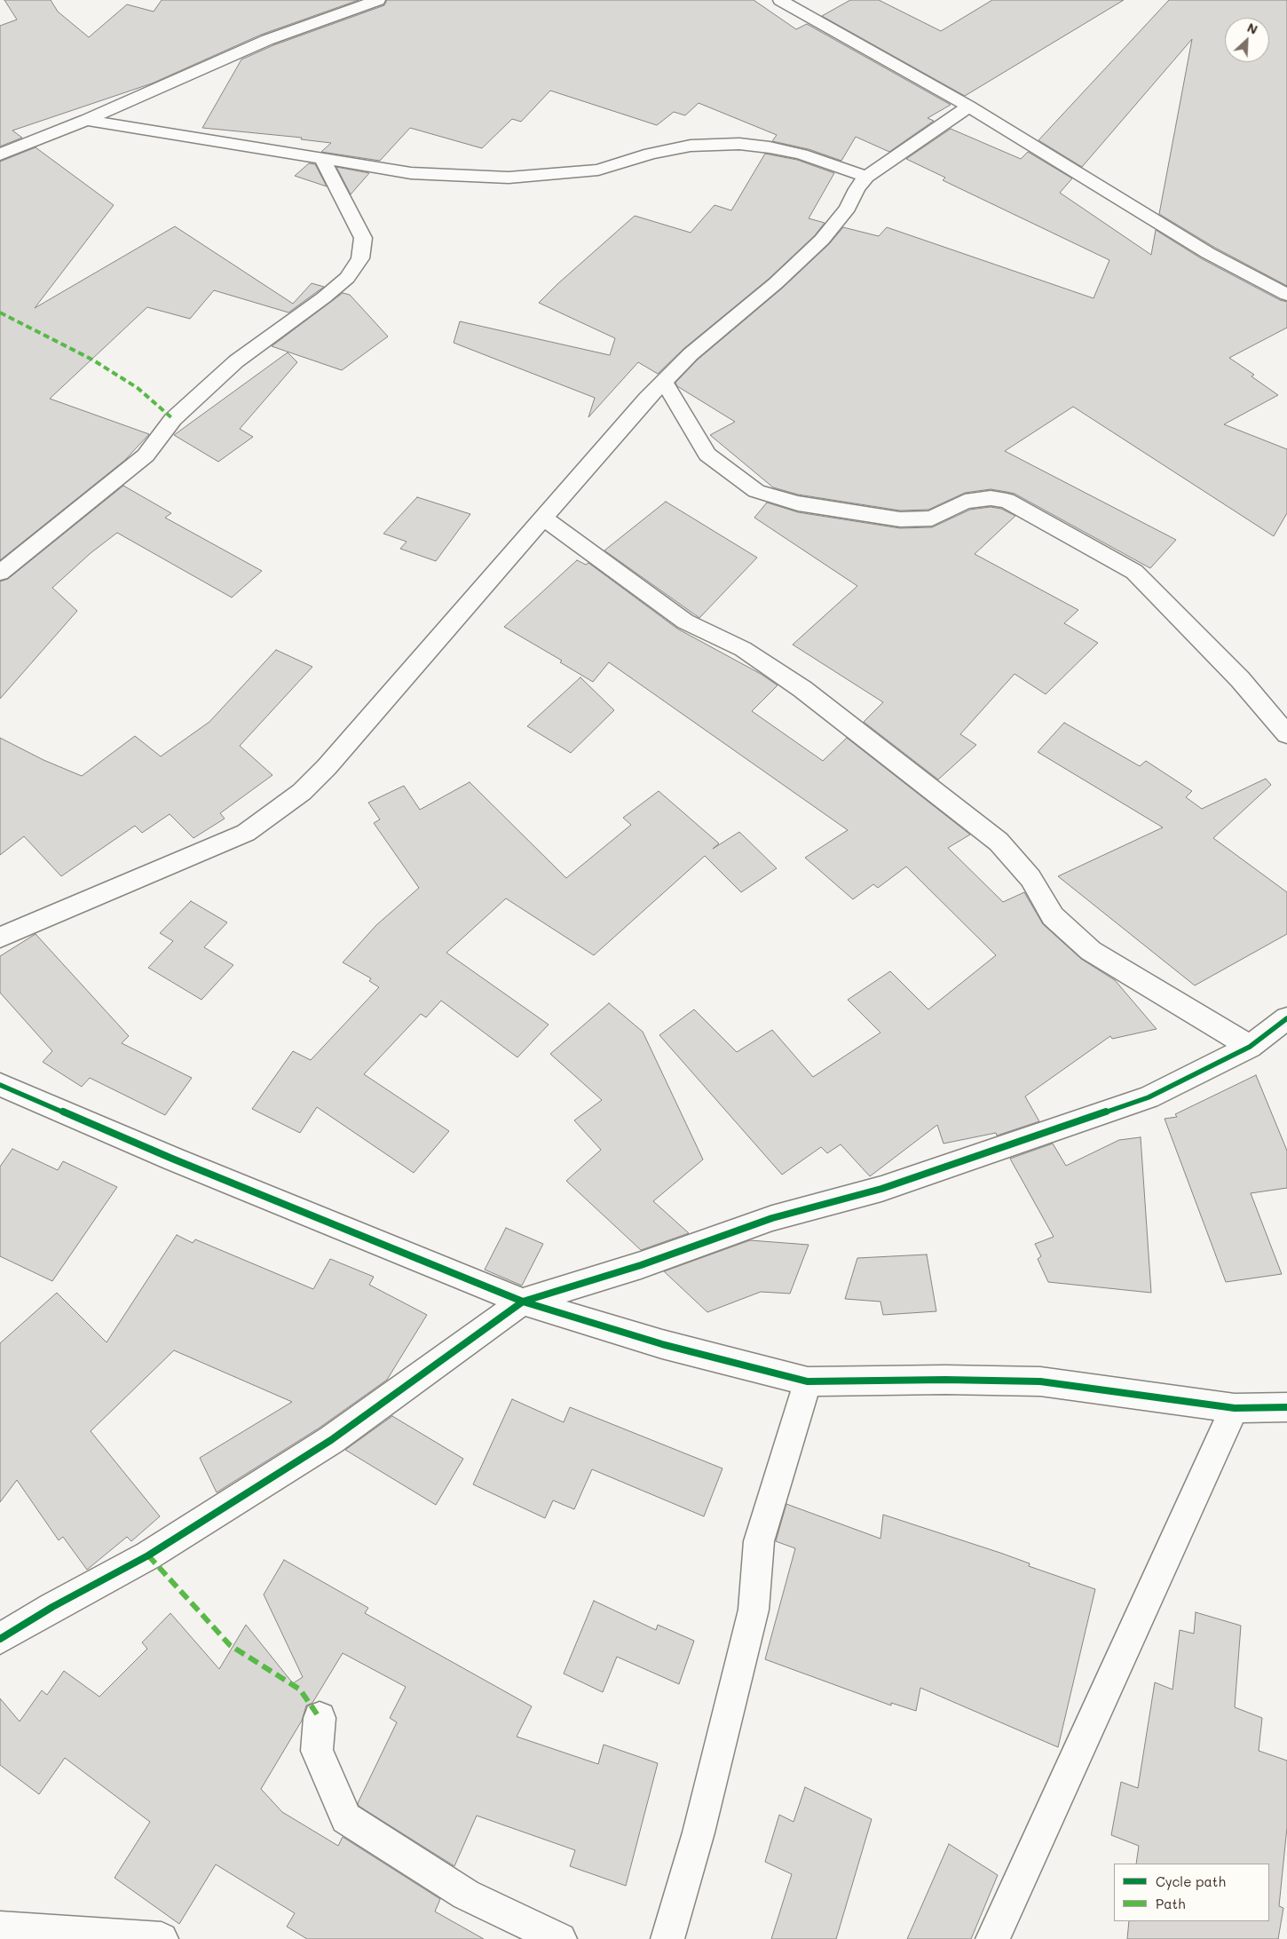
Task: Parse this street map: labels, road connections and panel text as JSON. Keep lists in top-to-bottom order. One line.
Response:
{"legend":["Cycle path","Path"],"north":"top right"}
